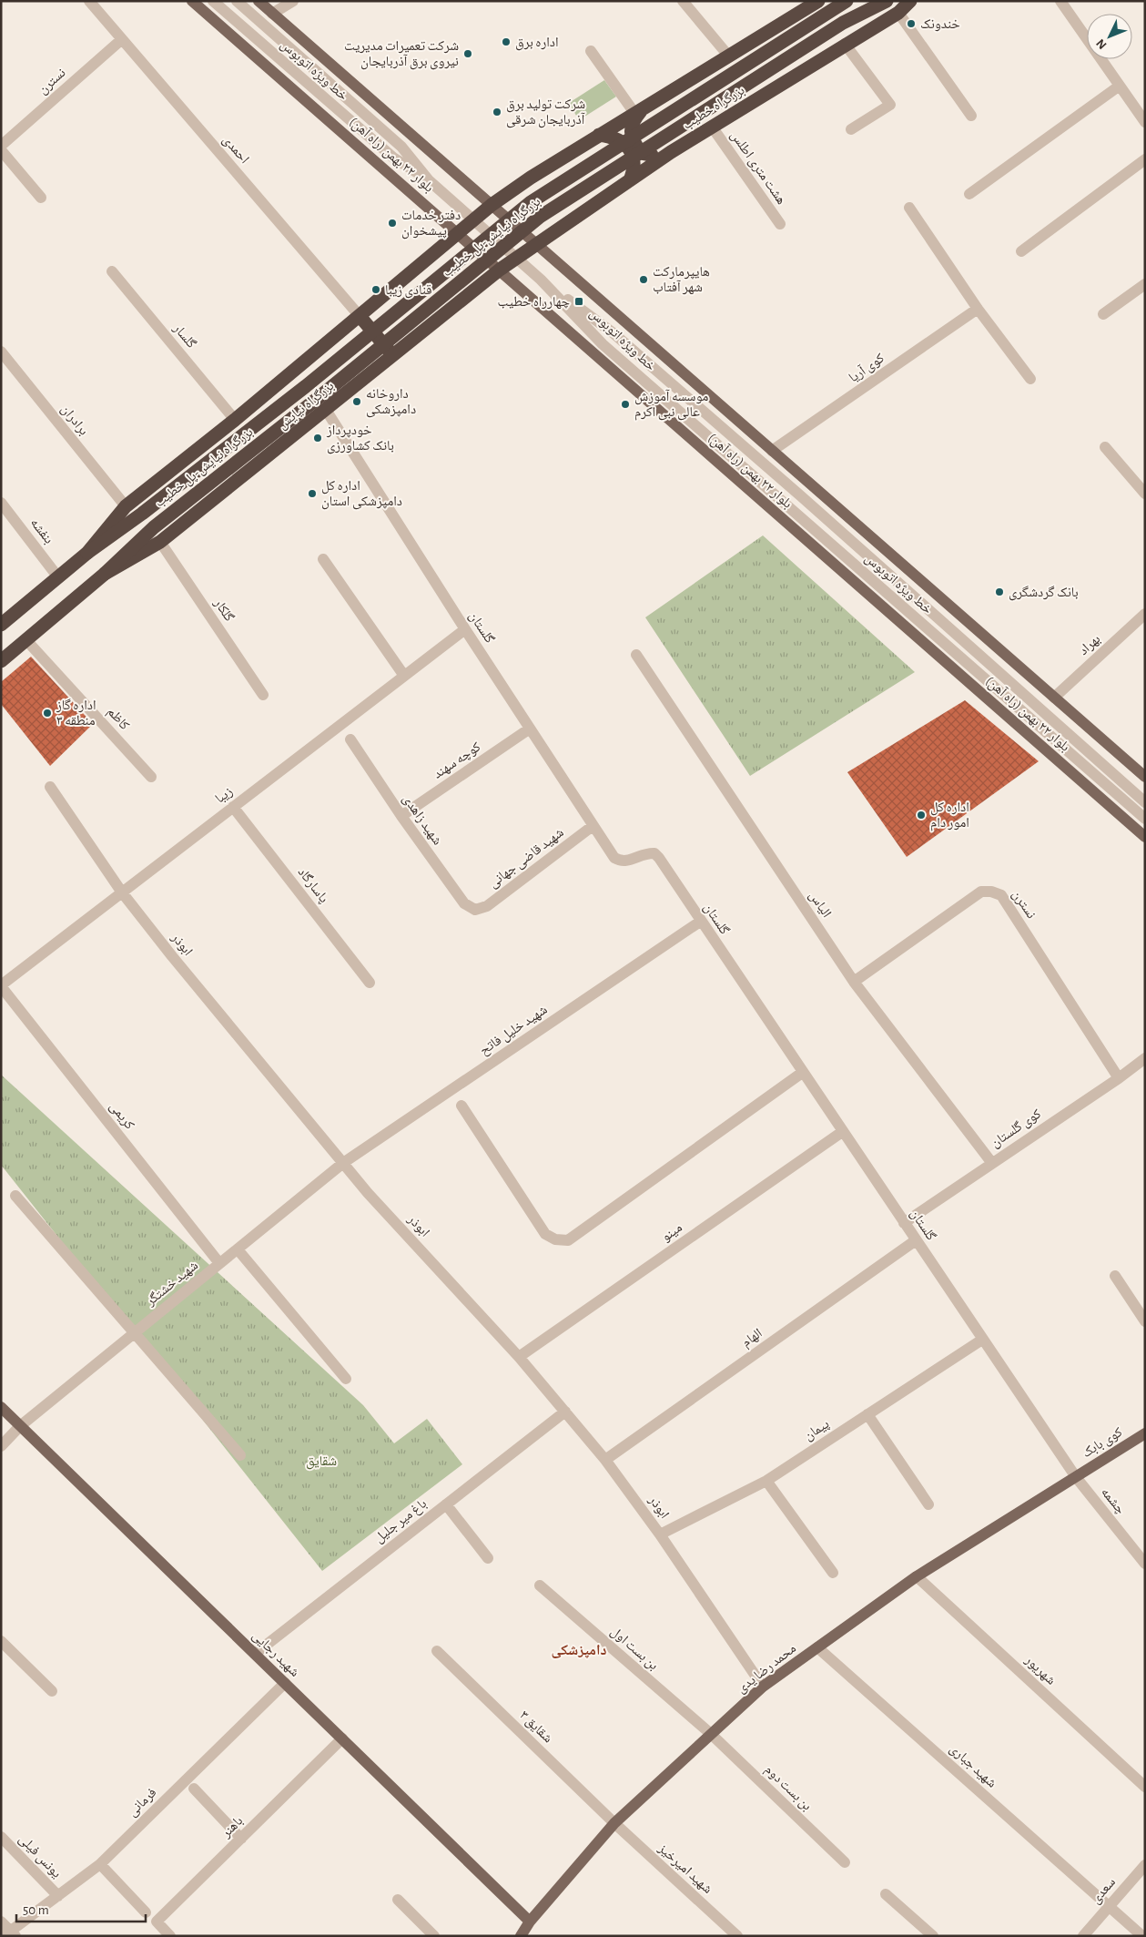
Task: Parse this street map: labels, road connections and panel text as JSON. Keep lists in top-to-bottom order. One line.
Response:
{"streets":{"highway":["بزرگراه خطیب","بزرگراه نیایش-پل خطیب","بزرگراه نیایش"],"main road":["بلوار ۲۲ بهمن (راه آهن)","کوی بابک","شهید رجایی","محمد رضا یدی"],"street":["خط ویژه اتوبوس","نسترن","احمدی","هشت متری اطلس","گلسار","کوی آریا","برادران","بنفشه","گلکار","گلستان","بهراد","کاظم","کوچه سهند","زیبا","شهید زاهدی","شهید قاضی جهانی","پاسارگاد","الیاس","ابوذر","شهید خلیل فاتح","کریمی","کوی گلستان","مینو","شهید خشتگر","الهام","پیمان","چشمه","باغ میر جلیل","بن بست اول","شهریور","شقایق ۳","شهید جباری","بن بست دوم","فرمانی","باهنر","یونس فیلی","شهید امیرخیز","سعدی"]},"crossings":[["نسترن","احمدی"],["نسترن","الیاس"],["نسترن","کوی گلستان"],["بزرگراه خطیب","بلوار ۲۲ بهمن (راه آهن)"],["بزرگراه خطیب","هشت متری اطلس"],["بزرگراه خطیب","بزرگراه نیایش"],["بلوار ۲۲ بهمن (راه آهن)","کوی آریا"],["بلوار ۲۲ بهمن (راه آهن)","بزرگراه نیایش"],["بلوار ۲۲ بهمن (راه آهن)","بهراد"],["بزرگراه نیایش-پل خطیب","بزرگراه نیایش"],["بزرگراه نیایش","گلکار"],["بزرگراه نیایش","گلستان"],["گلستان","کوچه سهند"],["گلستان","زیبا"],["گلستان","شهید قاضی جهانی"],["گلستان","شهید خلیل فاتح"],["گلستان","کوی گلستان"],["گلستان","مینو"],["گلستان","الهام"],["گلستان","پیمان"],["گلستان","کوی بابک"],["گلستان","چشمه"],["گلستان","محمد رضا یدی"],["کوچه سهند","شهید زاهدی"],["زیبا","پاسارگاد"],["زیبا","ابوذر"],["زیبا","کریمی"],["شهید زاهدی","شهید قاضی جهانی"],["الیاس","کوی گلستان"],["ابوذر","شهید خلیل فاتح"],["ابوذر","مینو"],["ابوذر","شهید خشتگر"],["ابوذر","الهام"],["ابوذر","پیمان"],["ابوذر","باغ میر جلیل"],["ابوذر","محمد رضا یدی"],["شهید خلیل فاتح","شهید خشتگر"],["کریمی","شهید خشتگر"],["شهید خشتگر","شهید رجایی"],["کوی بابک","چشمه"],["کوی بابک","محمد رضا یدی"],["چشمه","محمد رضا یدی"],["باغ میر جلیل","شهید رجایی"],["بن بست اول","محمد رضا یدی"],["بن بست اول","بن بست دوم"],["شهید رجایی","محمد رضا یدی"],["شهید رجایی","فرمانی"],["شهید رجایی","باهنر"],["محمد رضا یدی","شهریور"],["محمد رضا یدی","شقایق ۳"],["محمد رضا یدی","شهید جباری"],["محمد رضا یدی","بن بست دوم"],["محمد رضا یدی","شهید امیرخیز"],["شقایق ۳","شهید امیرخیز"],["شهید جباری","سعدی"],["فرمانی","یونس فیلی"]],"districts":["دامپزشکی"],"parks":["شقایق"],"places":{"other":["خندونک","اداره برق","شرکت تعمیرات مدیریت نیروی برق آذربایجان","شرکت تولید برق آذربایجان شرقی","دفتر خدمات پیشخوان","هایپرمارکت شهر آفتاب","قنادی زیبا","داروخانه دامپزشکی","موسسه آموزش عالی نبی اکرم","خودپرداز بانک کشاورزی","اداره کل دامپزشکی استان","بانک گردشگری","اداره گاز منطقه ۳","اداره کل امور دام"],"transit":["چهارراه خطیب"]},"scale_bar":"50 m","north":"bottom left"}
